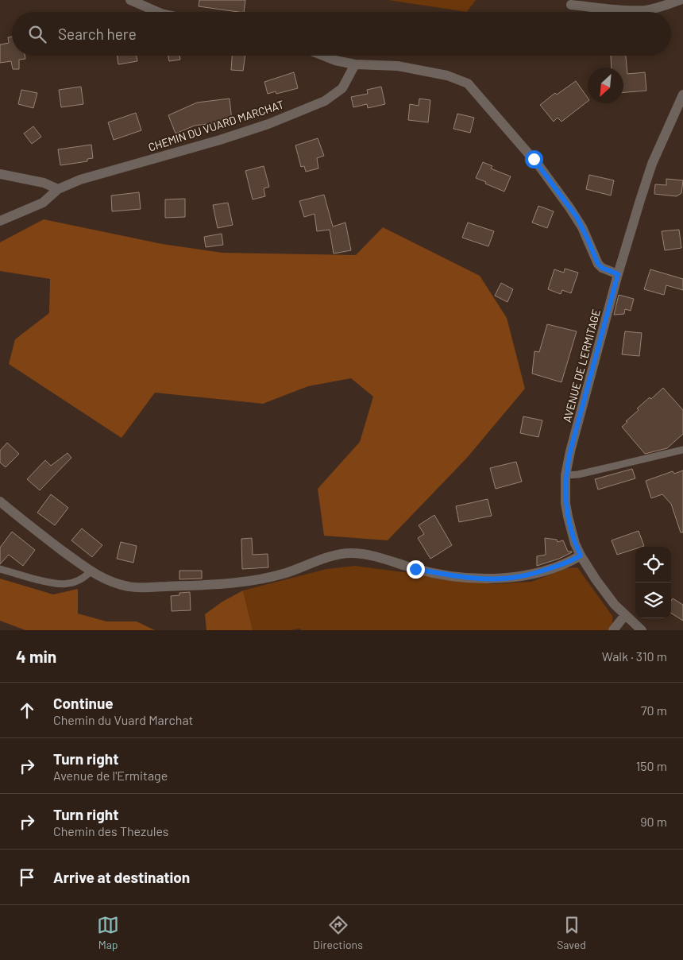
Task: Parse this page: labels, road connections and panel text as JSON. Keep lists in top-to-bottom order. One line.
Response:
{"streets":{"street":["CHEMIN DU VUARD MARCHAT","AVENUE DE L'ERMITAGE"]},"north":"bottom left","page":{"search":"Search here","heading":["4 min","Walk · 310 m"],"list":[["Continue","Chemin du Vuard Marchat","70 m"],["Turn right","Avenue de l'Ermitage","150 m"],["Turn right","Chemin des Thezules","90 m"],"Arrive at destination"],"nav":["Map","Directions","Saved"]}}
